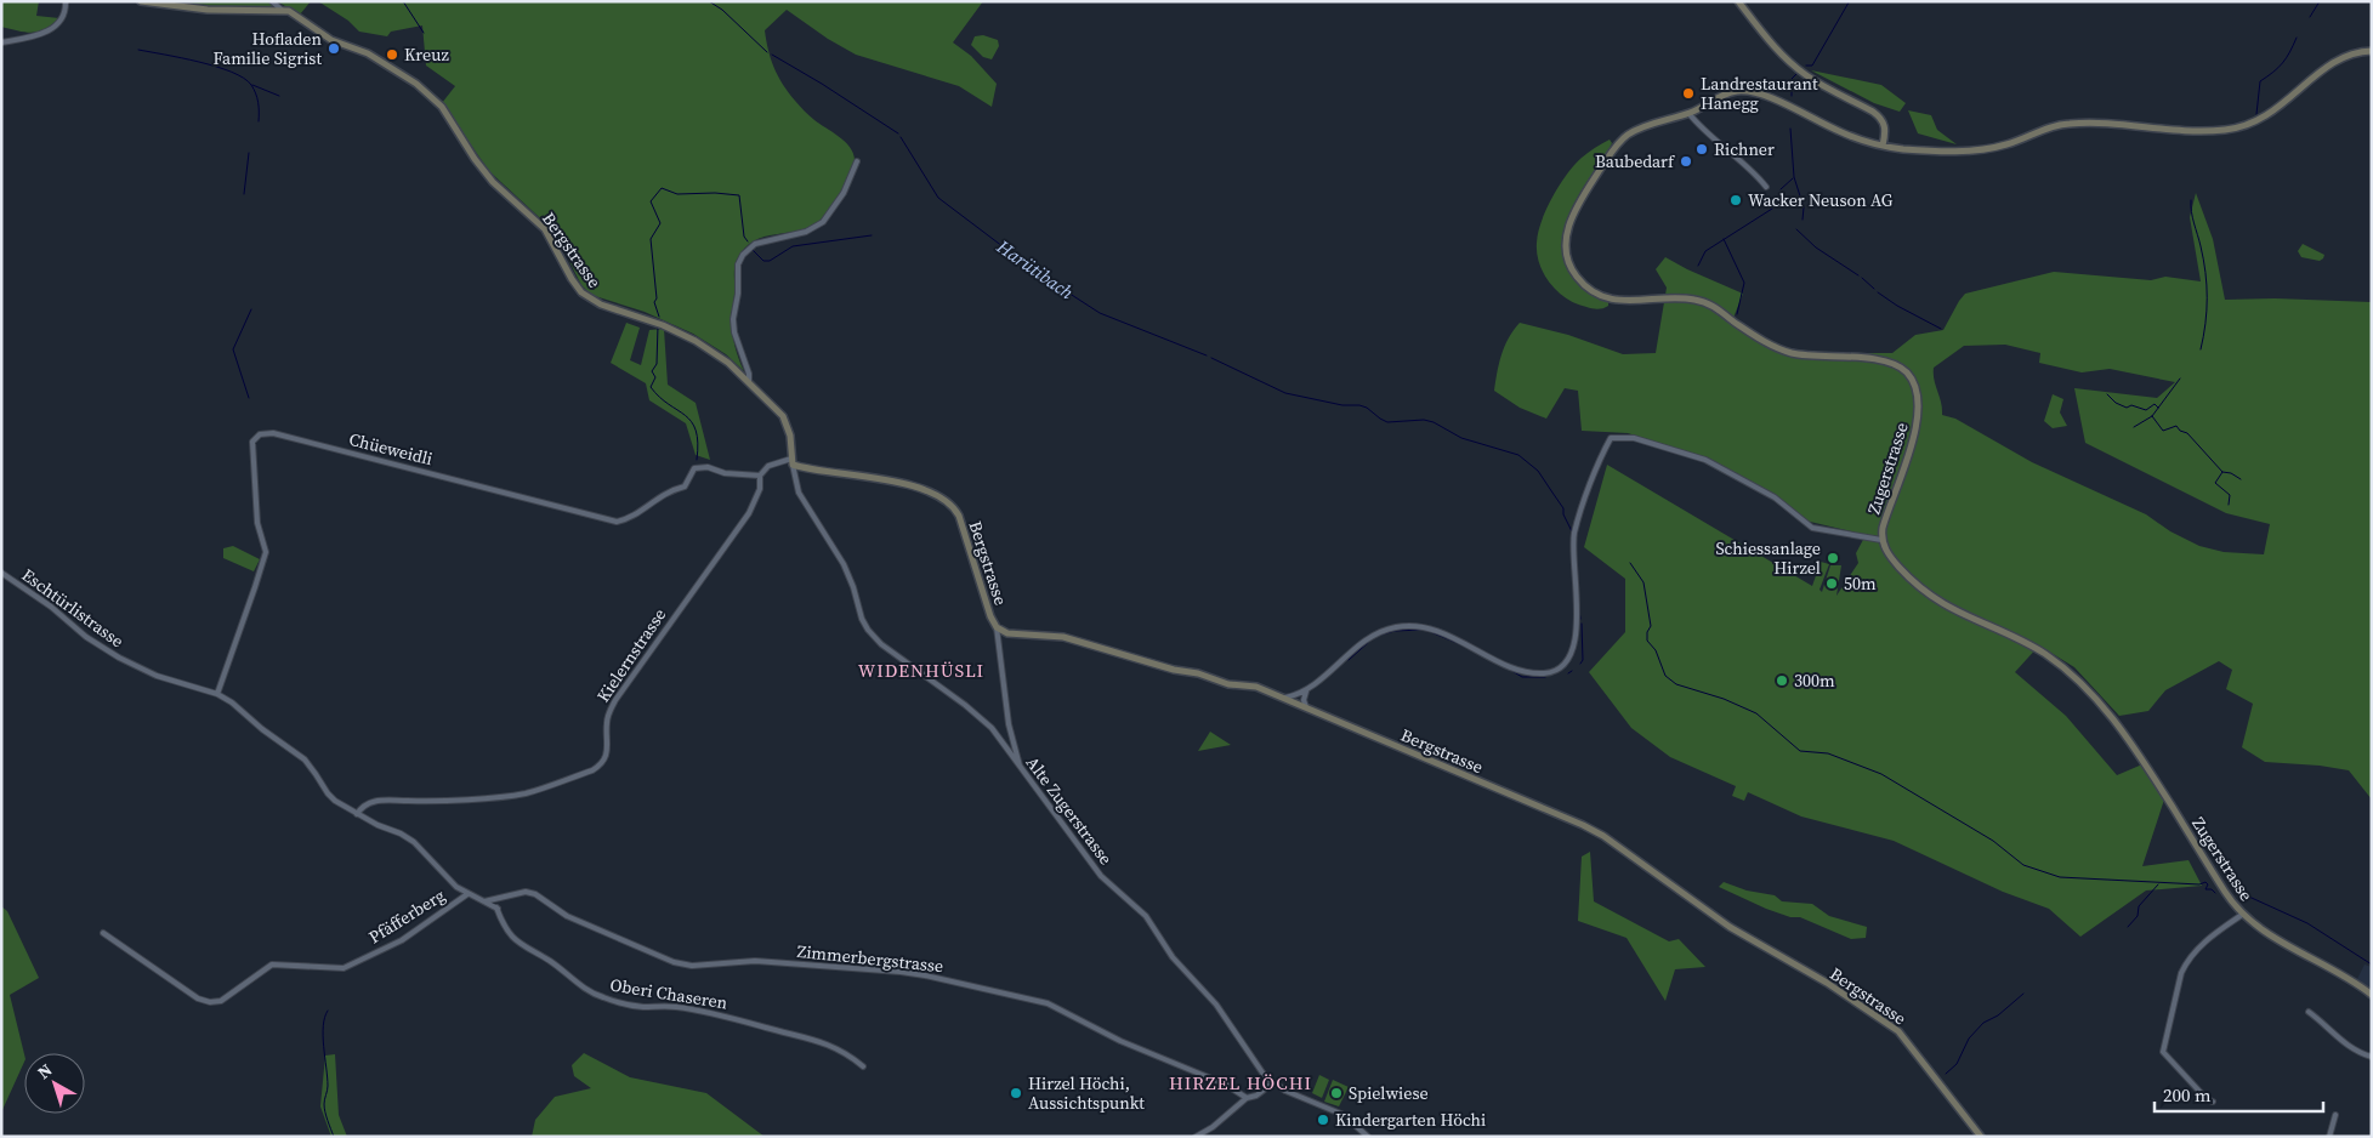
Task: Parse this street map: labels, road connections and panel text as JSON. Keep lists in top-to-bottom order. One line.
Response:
{"streets":{"main road":["Bergstrasse","Zugerstrasse"],"street":["Chüeweidli","Eschtürlistrasse","Kielernstrasse","Alte Zugerstrasse","Pfäfferberg","Zimmerbergstrasse","Oberi Chaseren"]},"crossings":[["Bergstrasse","Alte Zugerstrasse"],["Chüeweidli","Eschtürlistrasse"],["Chüeweidli","Kielernstrasse"],["Eschtürlistrasse","Kielernstrasse"],["Eschtürlistrasse","Pfäfferberg"],["Eschtürlistrasse","Zimmerbergstrasse"],["Eschtürlistrasse","Oberi Chaseren"]],"districts":["WIDENHÜSLI","HIRZEL HÖCHI"],"water":["Harütibach"],"places":["Hofladen Familie Sigrist","Kreuz","Landrestaurant Hanegg","Richner","Baubedarf","Wacker Neuson AG","Schiessanlage Hirzel","50m","300m","Hirzel Höchi, Aussichtspunkt","Spielwiese","Kindergarten Höchi"],"scale_bar":"200 m","north":"top left"}
